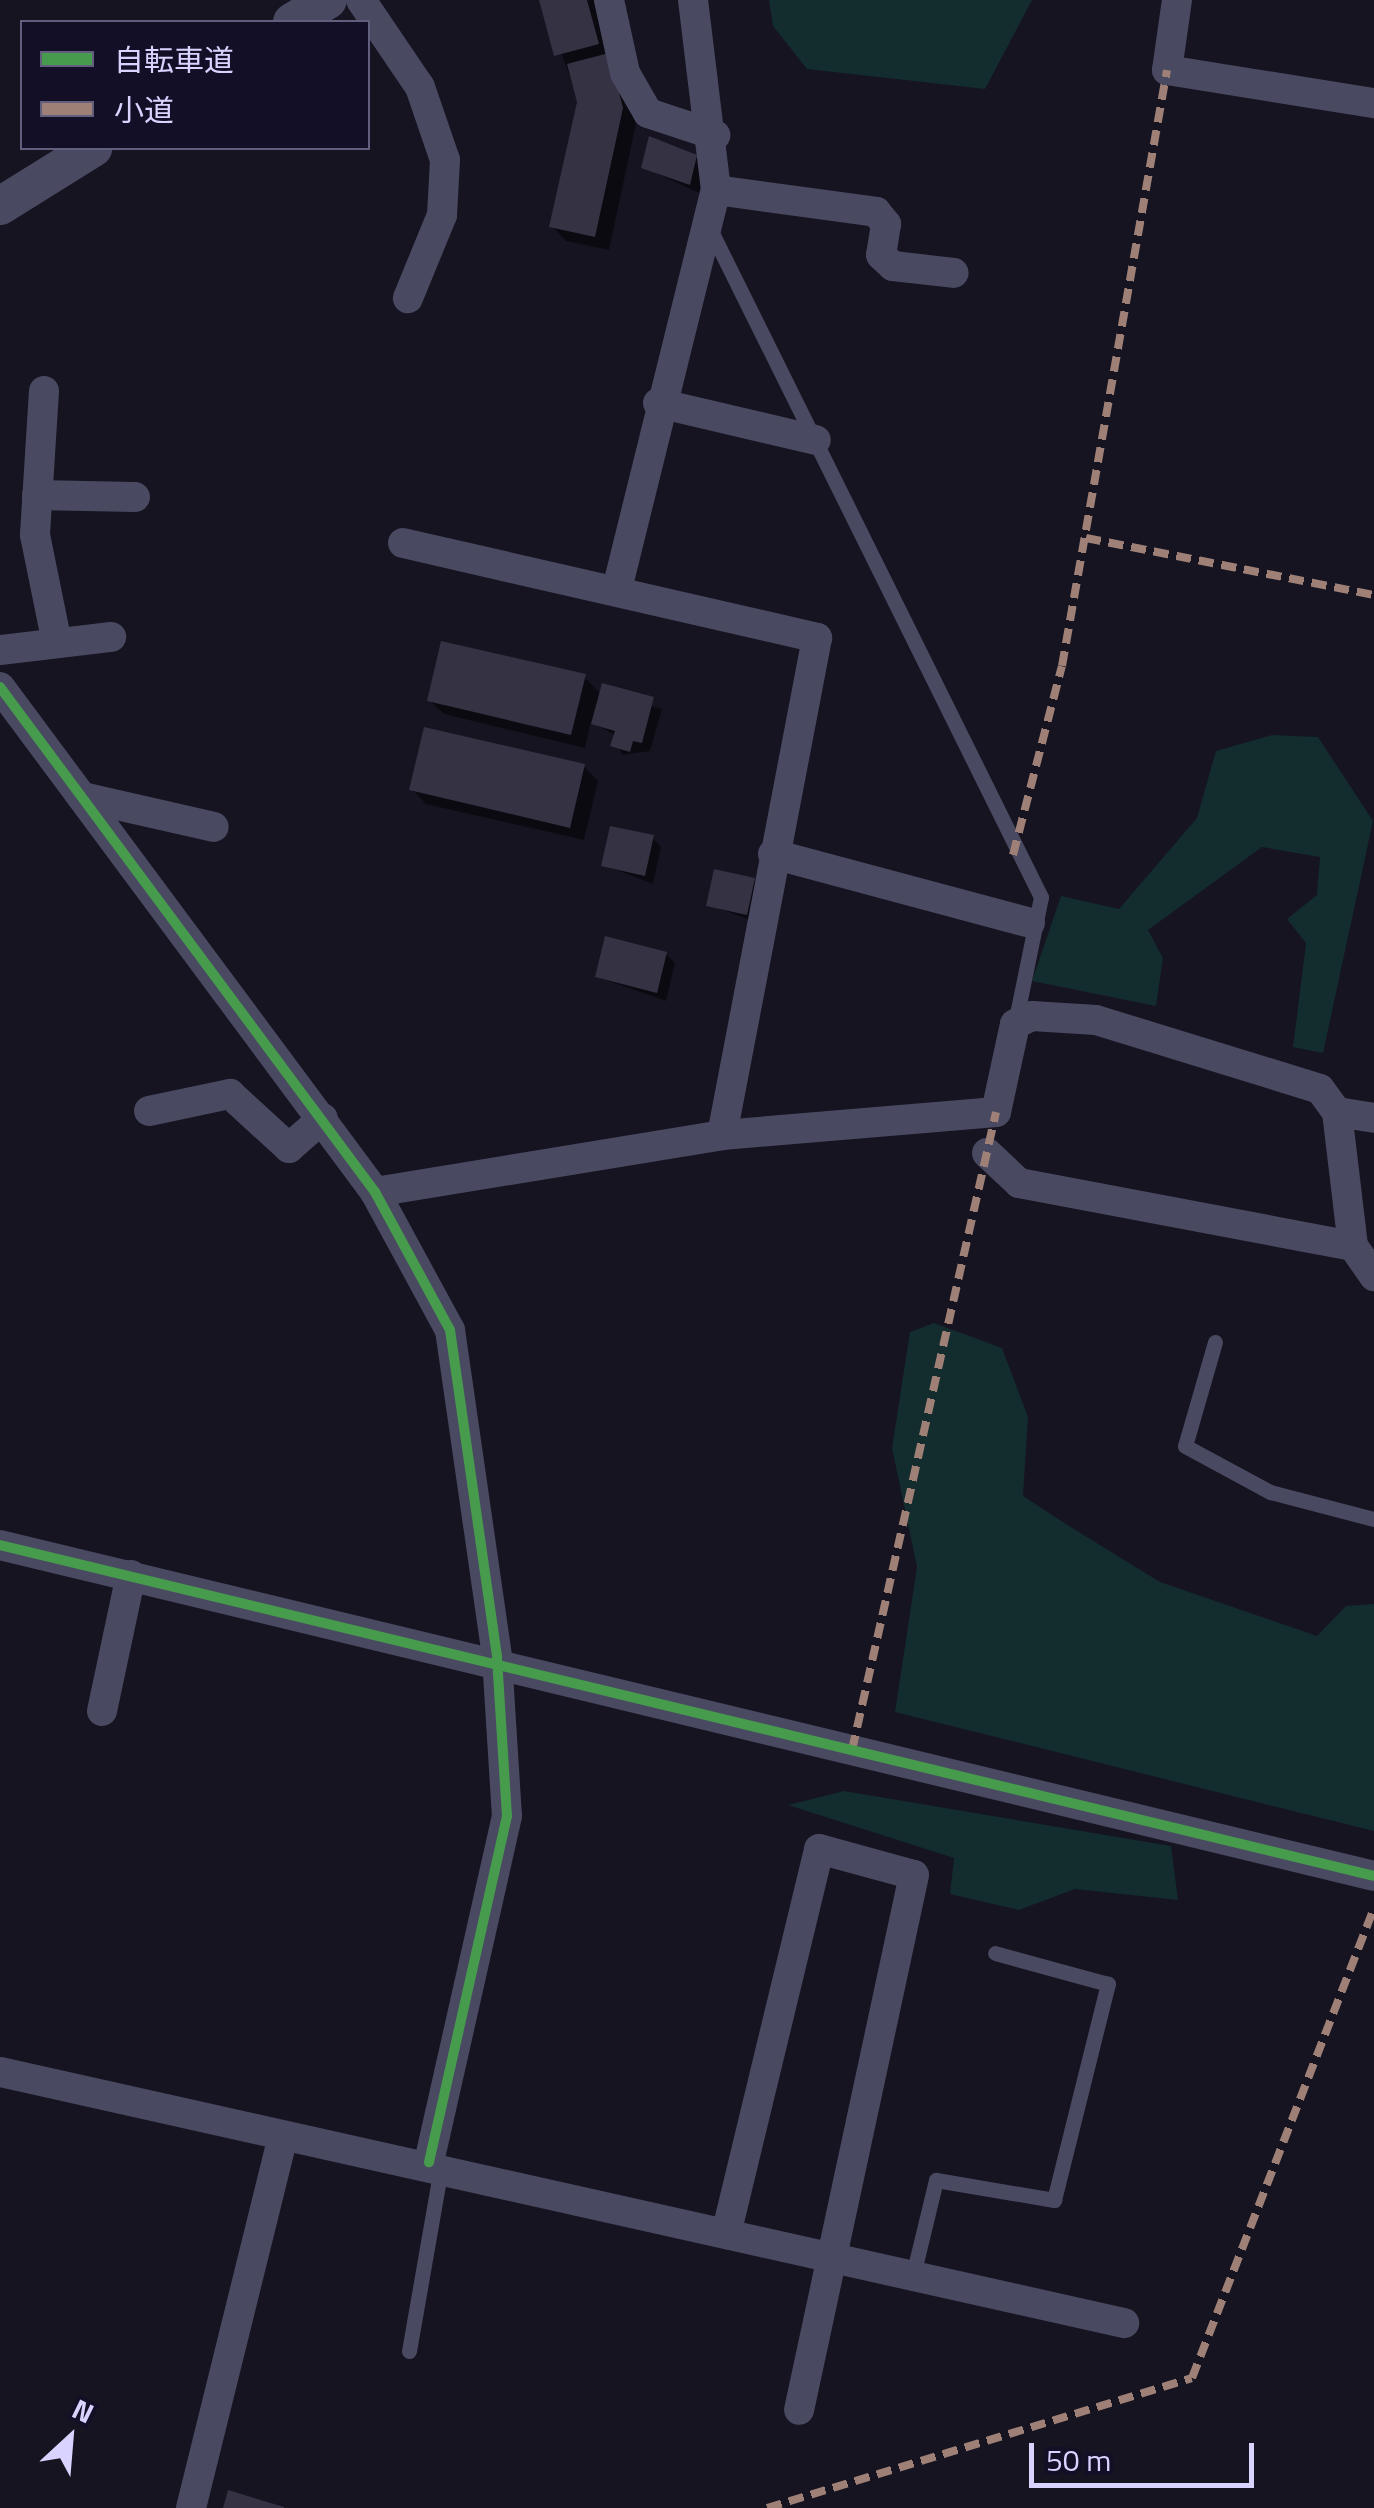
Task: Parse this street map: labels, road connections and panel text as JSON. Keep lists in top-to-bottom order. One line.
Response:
{"legend":["自転車道","小道"],"scale_bar":"50 m","north":"top right"}
